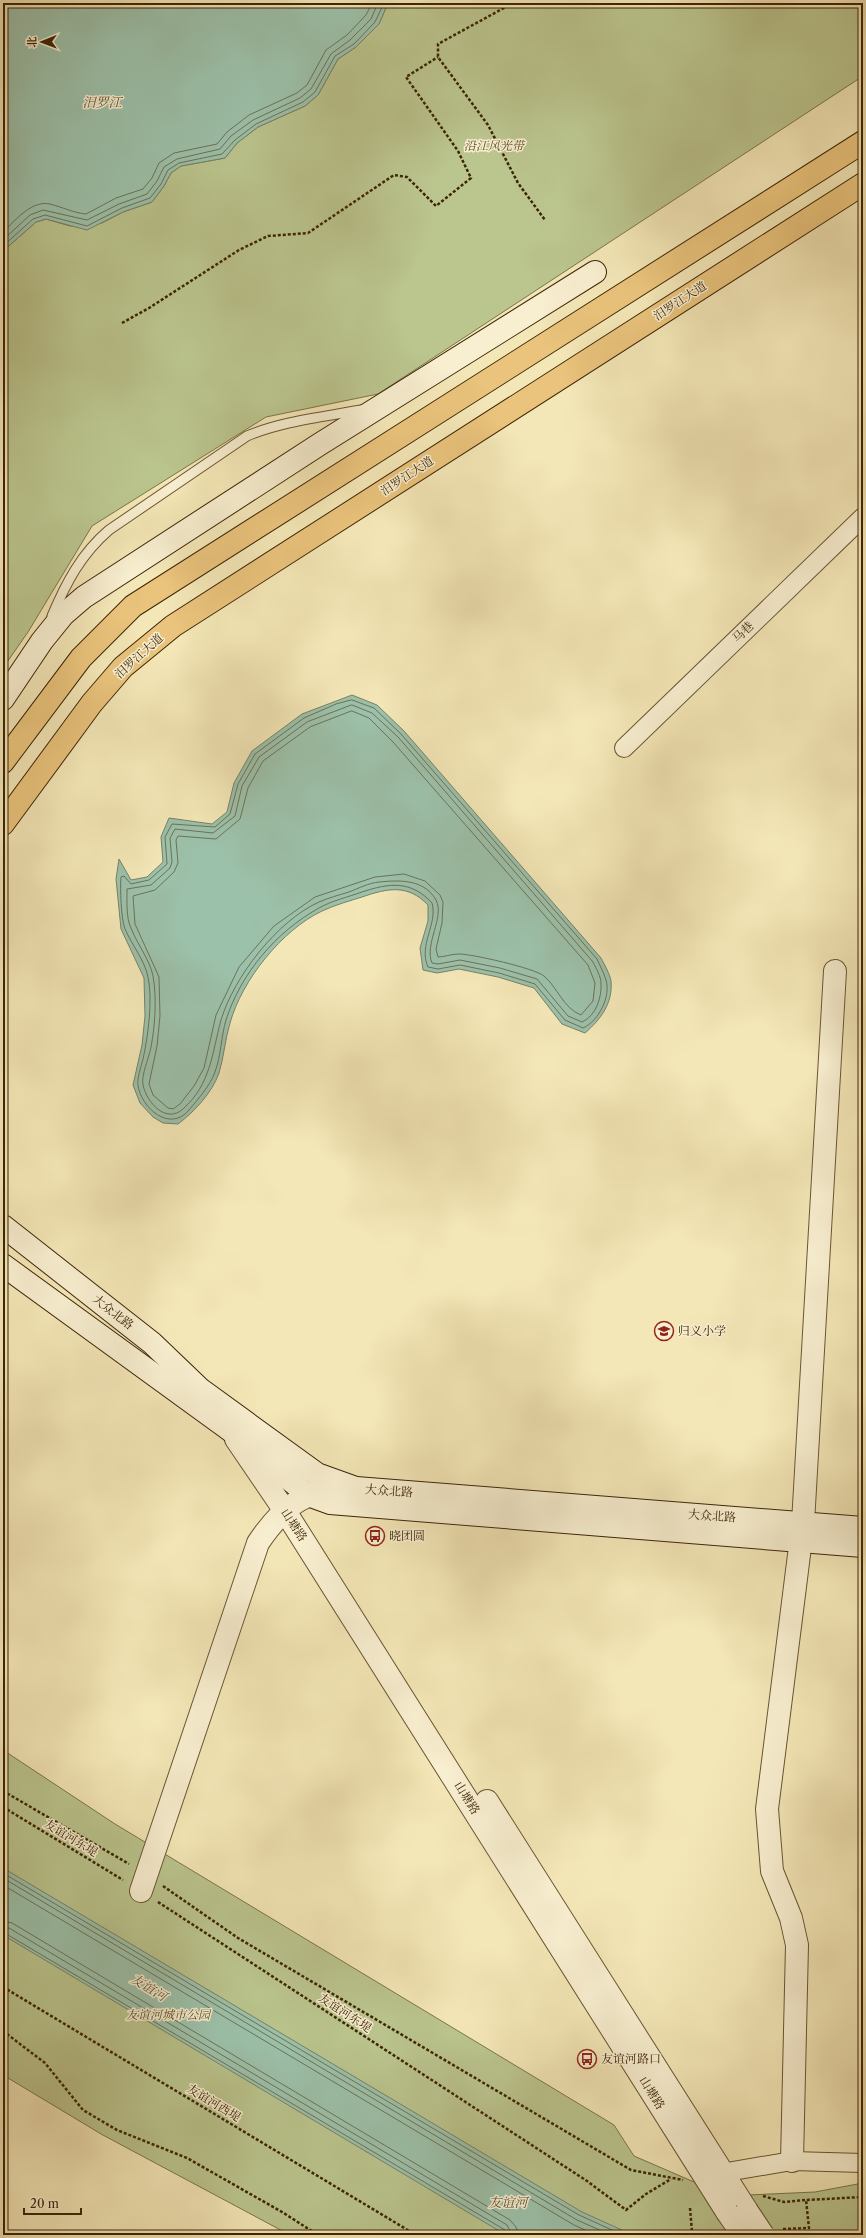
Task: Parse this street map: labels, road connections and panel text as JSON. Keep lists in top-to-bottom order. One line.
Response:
{"streets":{"main road":["汨罗江大道"],"street":["马巷","大众北路","山塘路"],"path":["友谊河东堤","友谊河西堤"]},"crossings":[["大众北路","山塘路"]],"water":["汨罗江","友谊河"],"parks":["沿江风光带","友谊河城市公园"],"places":{"school or university":["归义小学"],"bus stop":["晓团圆","友谊河路口"]},"scale_bar":"20 m","north":"left"}
